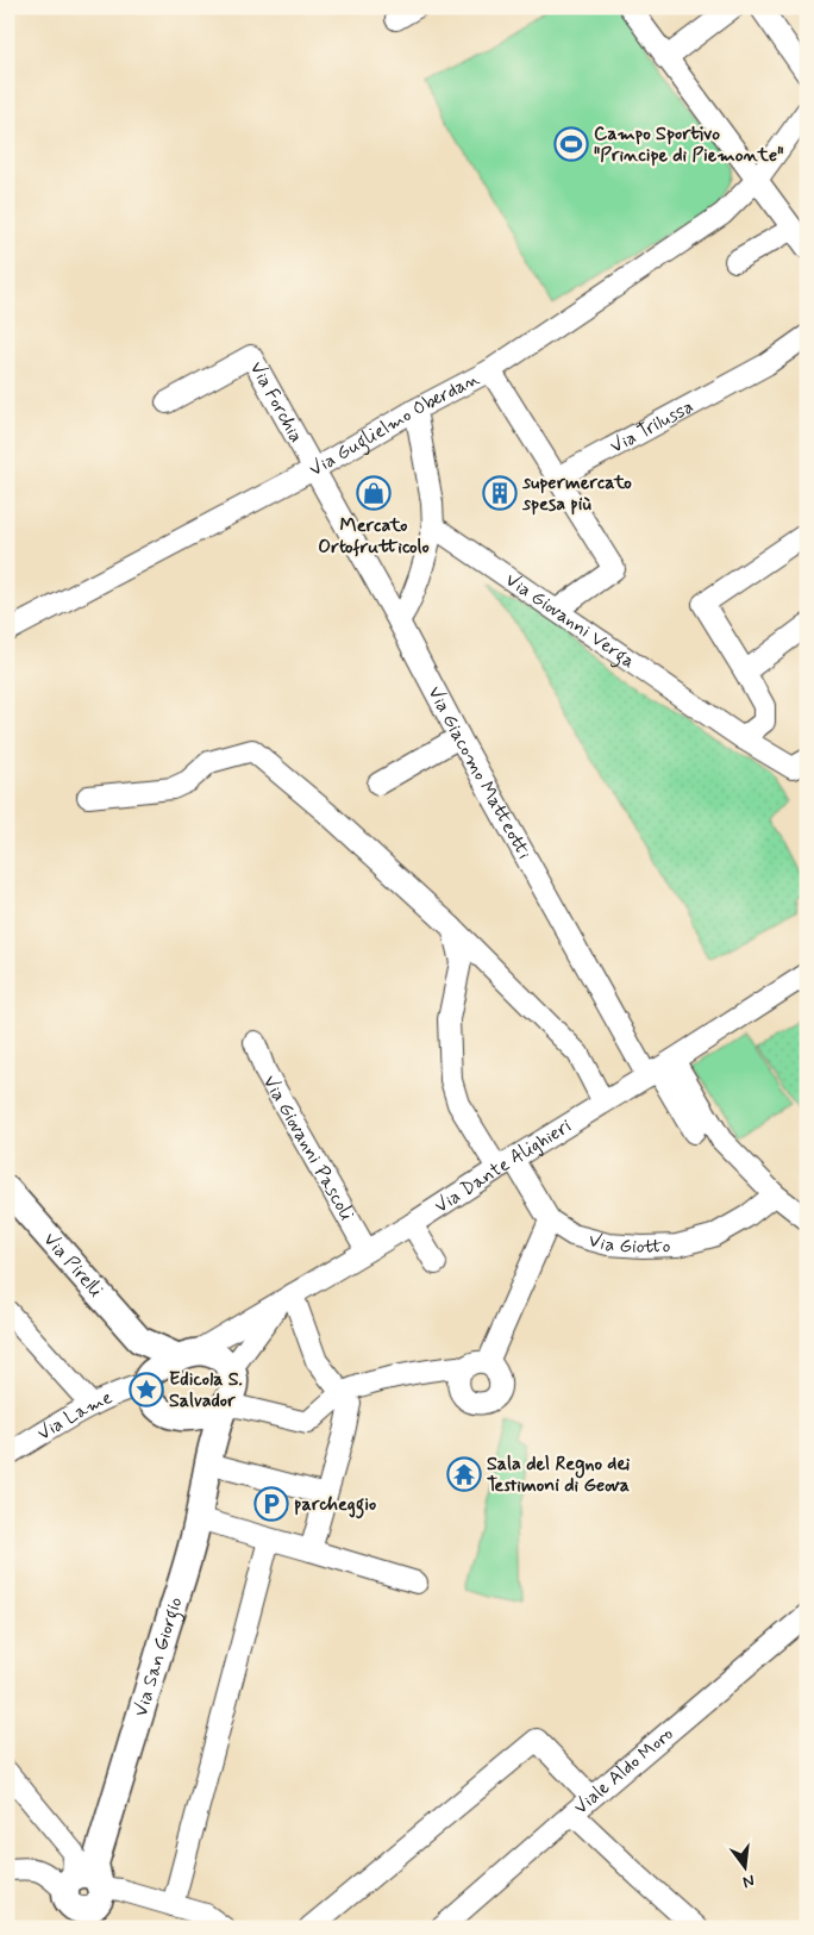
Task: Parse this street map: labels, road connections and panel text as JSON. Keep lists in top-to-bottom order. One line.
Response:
{"streets":{"main road":["Via Pirelli","Via San Giorgio"],"street":["Via Forchia","Via Guglielmo Oberdan","Via Trilussa","Via Giovanni Verga","Via Giacomo Matteotti","Via Giovanni Pascoli","Via Dante Alighieri","Via Giotto","Via Lame","Viale Aldo Moro"]},"crossings":[["Via Forchia","Via Guglielmo Oberdan"],["Via Forchia","Via Giacomo Matteotti"],["Via Guglielmo Oberdan","Via Giacomo Matteotti"],["Via Giacomo Matteotti","Via Dante Alighieri"],["Via Giovanni Pascoli","Via Dante Alighieri"],["Via Dante Alighieri","Via Giotto"],["Via Dante Alighieri","Via Pirelli"],["Via Dante Alighieri","Via Lame"],["Via Dante Alighieri","Via San Giorgio"],["Via Pirelli","Via Lame"],["Via Pirelli","Via San Giorgio"],["Via Lame","Via San Giorgio"]],"places":{"sports":["Campo Sportivo \"Principe di Piemonte\""],"shop":["Mercato Ortofrutticolo"],"building":["supermercato spesa più"],"place":["Edicola S. Salvador"],"temple":["Sala del Regno dei Testimoni di Geova"],"parking":["parcheggio"]},"north":"bottom"}
